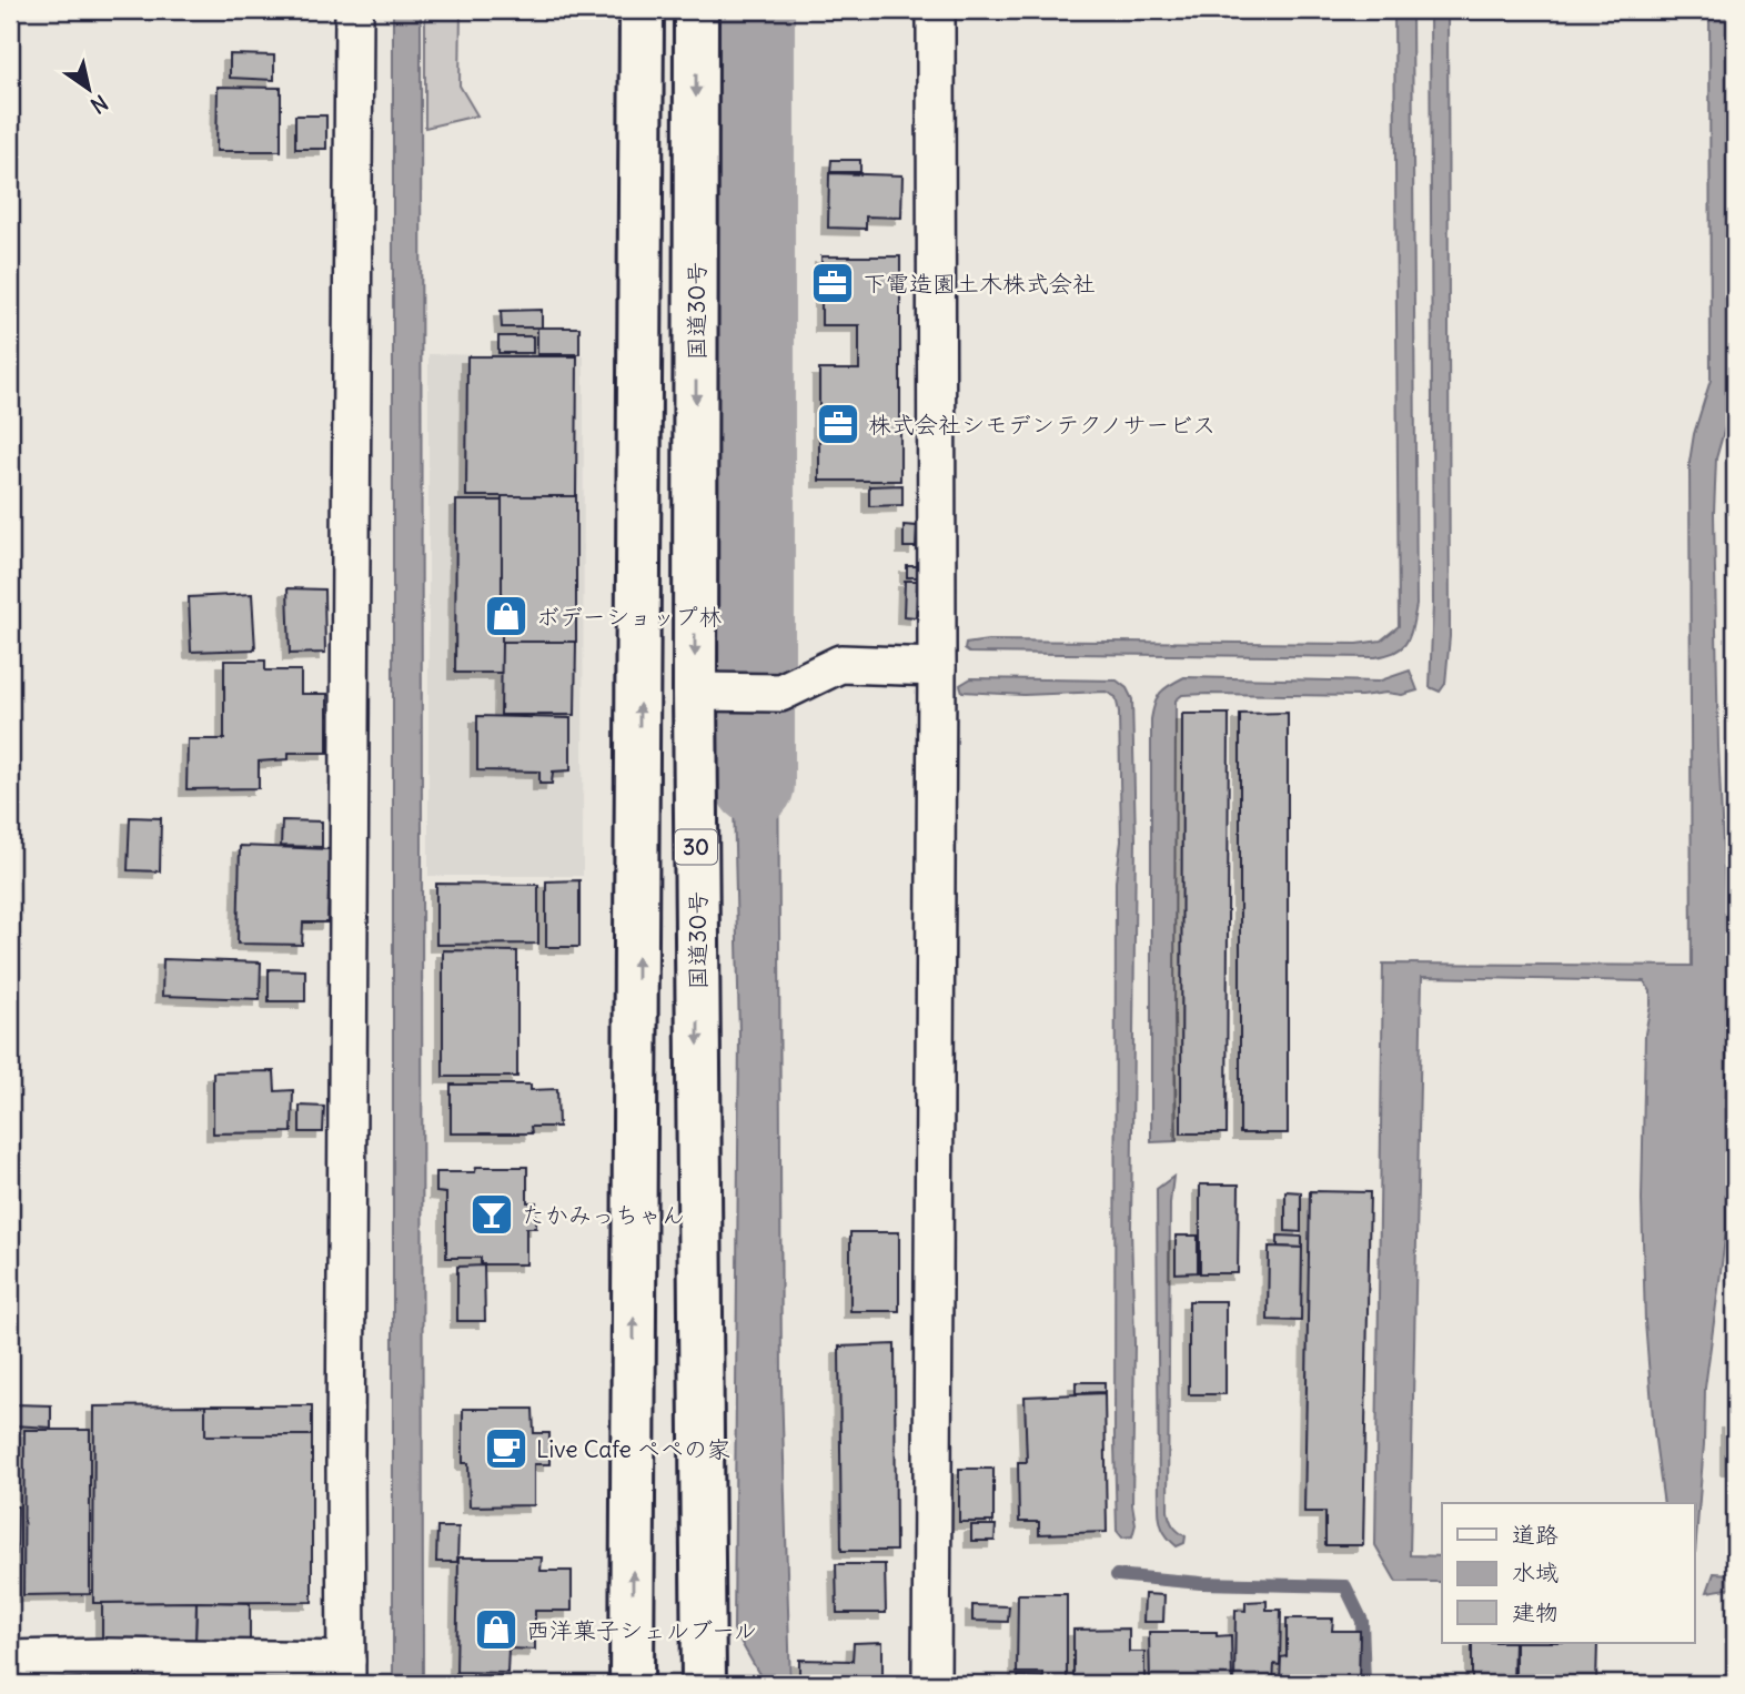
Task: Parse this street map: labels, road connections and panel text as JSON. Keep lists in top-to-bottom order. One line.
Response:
{"streets":{"highway":["国道30号","30"]},"places":{"office":["下電造園土木株式会社","株式会社シモデンテクノサービス"],"shop":["ボデーショップ林","西洋菓子シェルブール"],"bar":["たかみっちゃん"],"cafe":["Live Cafe ペペの家"]},"legend":["道路","水域","建物"],"north":"bottom right"}
